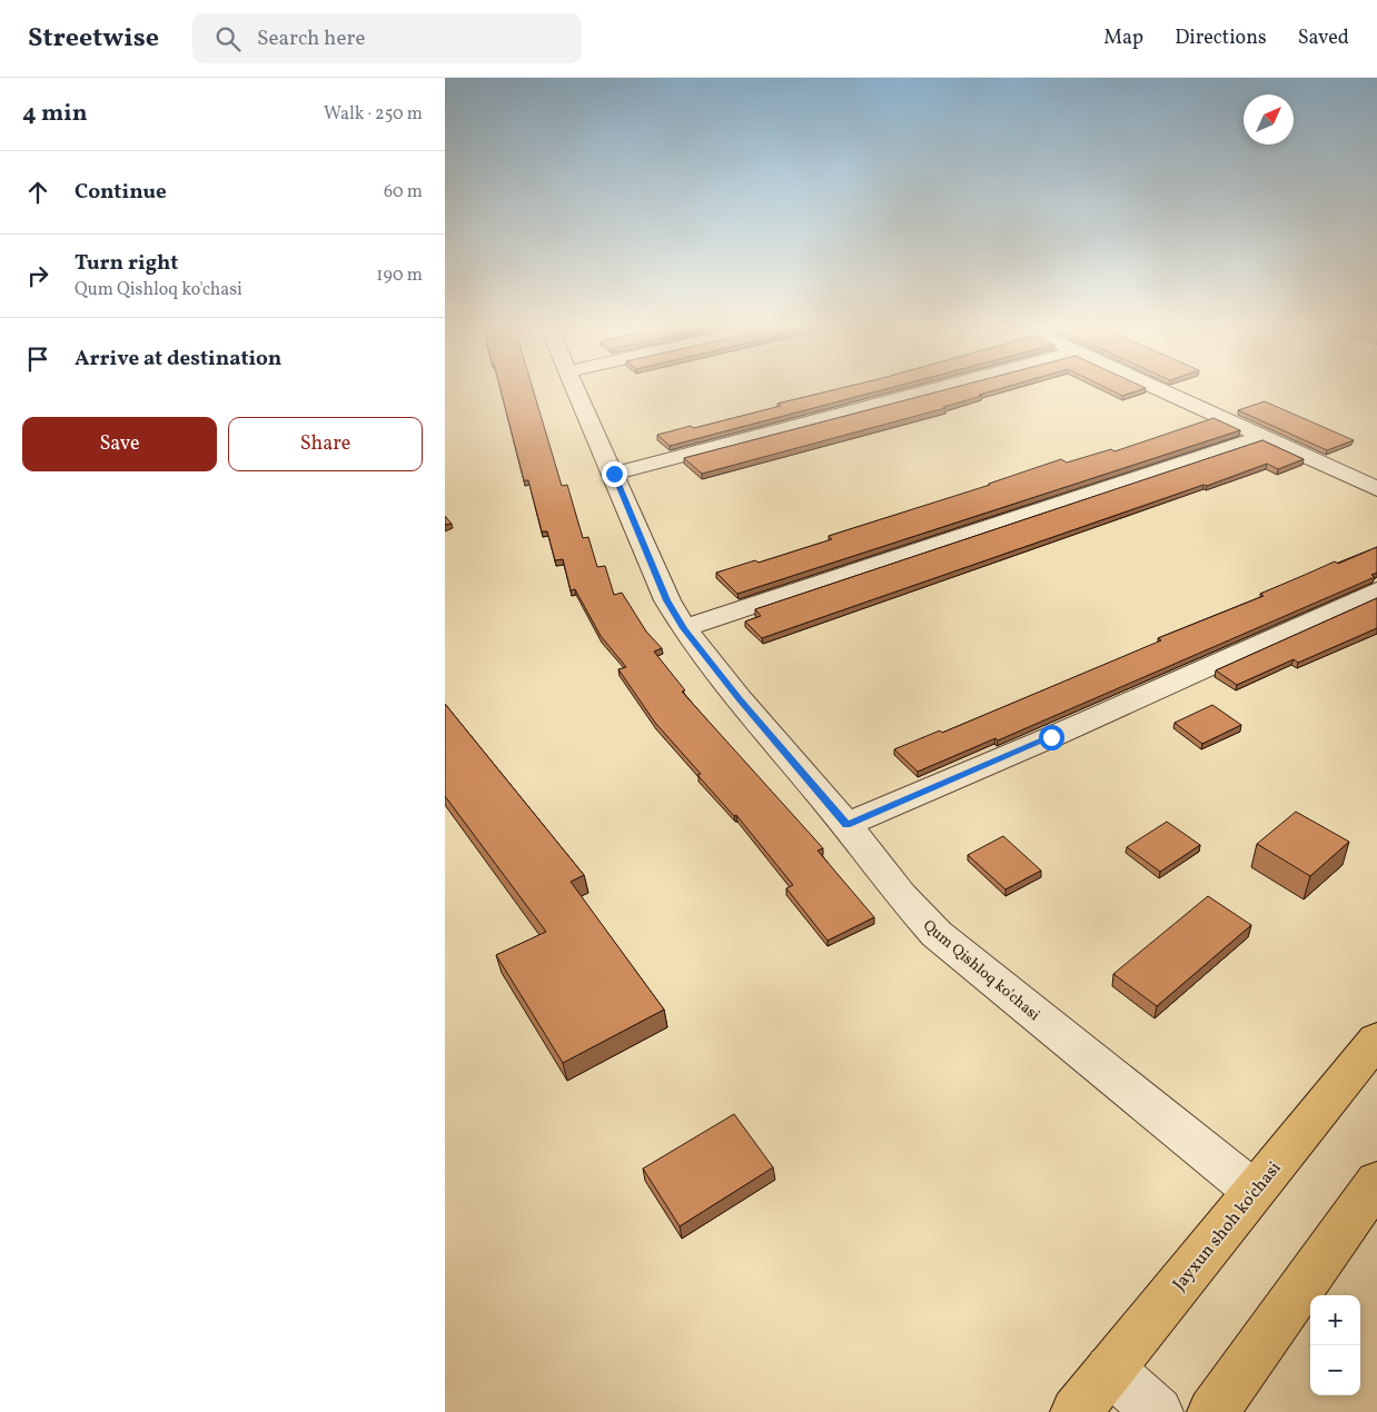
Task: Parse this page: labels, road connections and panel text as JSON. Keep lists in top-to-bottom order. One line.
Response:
{"streets":{"highway":["Jayxun shoh ko'chasi"],"street":["Qum Qishloq ko'chasi"]},"crossings":[["Qum Qishloq ko'chasi","Jayxun shoh ko'chasi"]],"north":"top right","page":{"header":"Streetwise","search":"Search here","nav":["Map","Directions","Saved"],"heading":["4 min","Walk · 250 m"],"list":[["Continue","60 m"],["Turn right","Qum Qishloq ko'chasi","190 m"],"Arrive at destination"],"buttons":["Save","Share"],"map_buttons":["+","−"]}}
